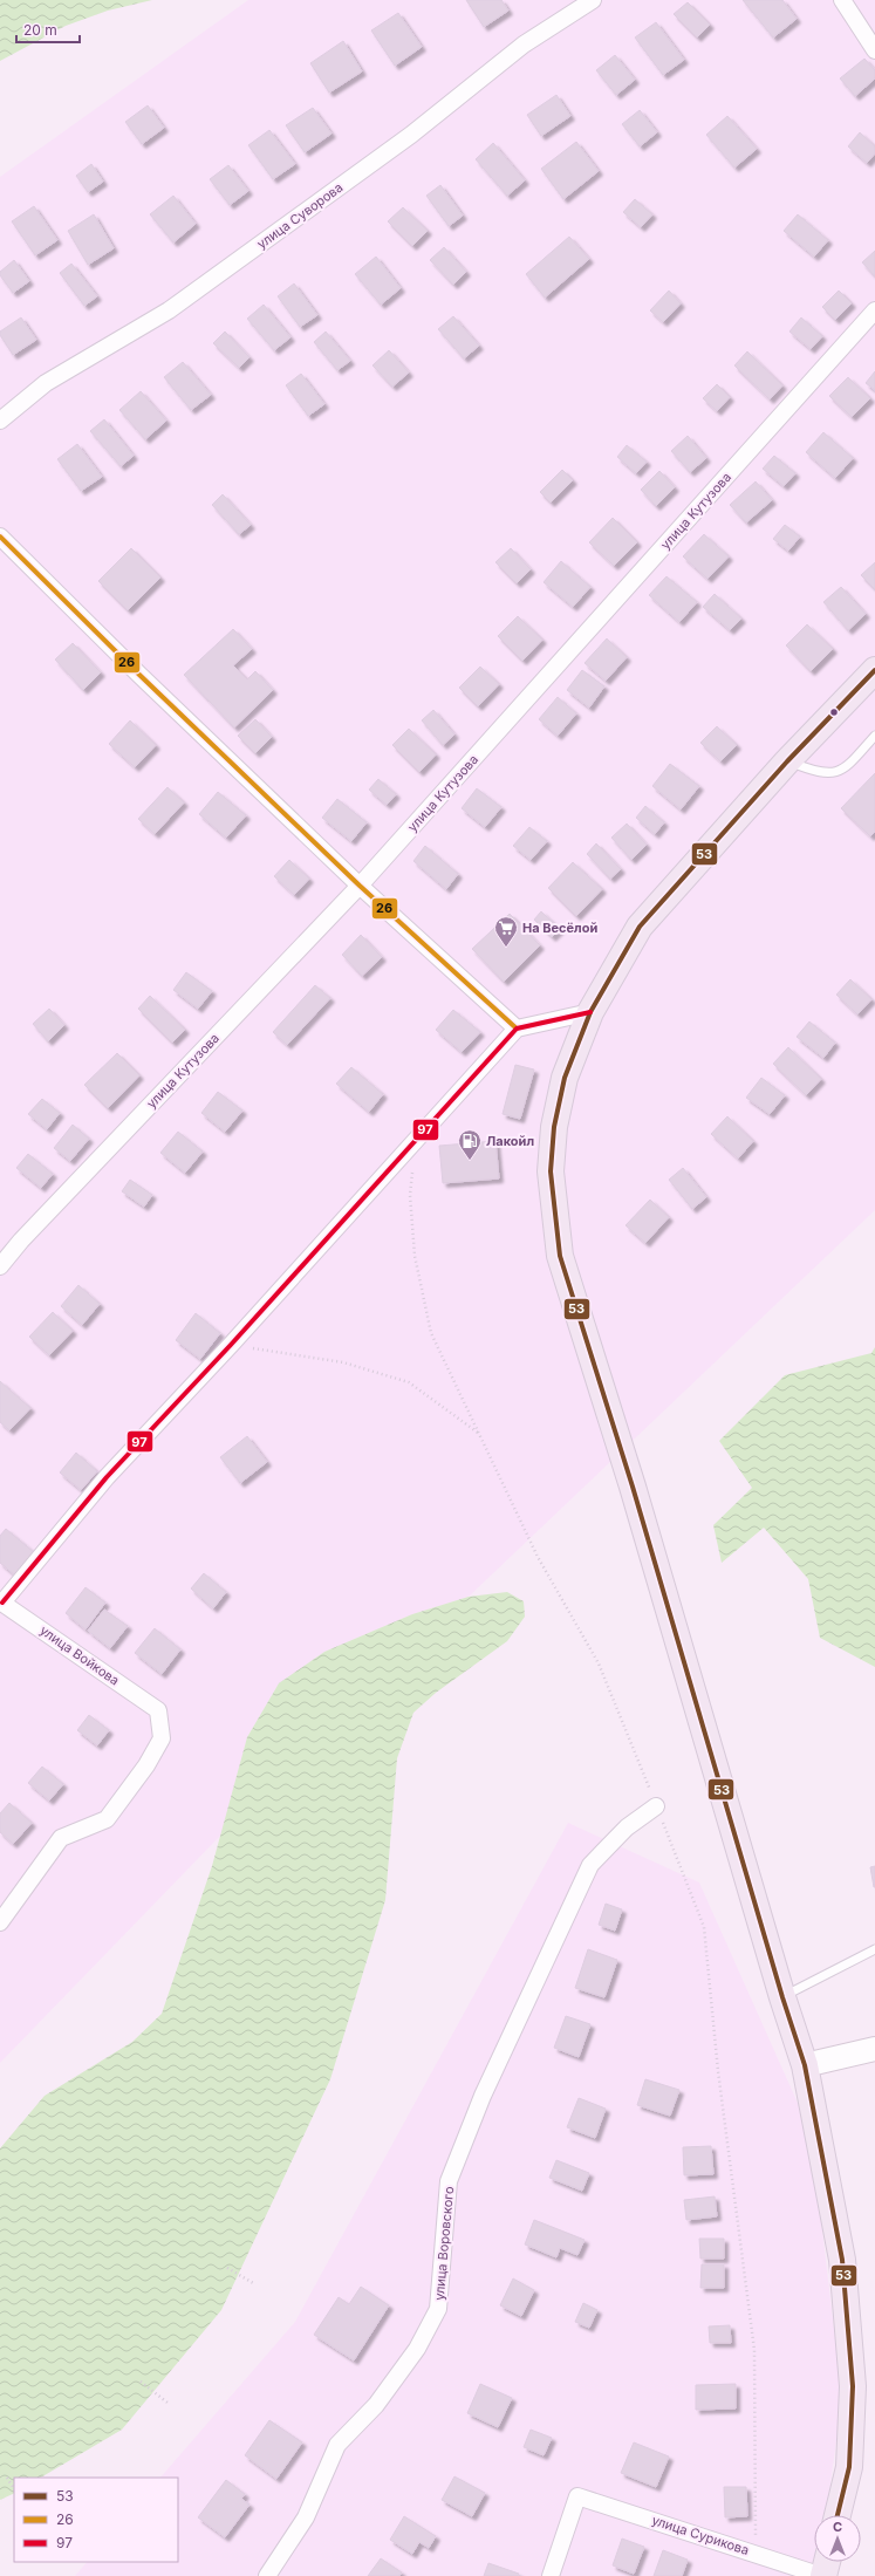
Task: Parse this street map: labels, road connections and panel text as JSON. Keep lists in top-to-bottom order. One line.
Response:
{"streets":{"street":["улица Суворова","улица Кутузова","улица Войкова","улица Воровского","улица Сурикова"]},"places":{"supermarket":["На Весёлой"],"fuel station":["Лакойл"]},"lines":["transit line 26","transit line 53","transit line 97"],"legend":["53","26","97"],"scale_bar":"20 m","north":"top"}
